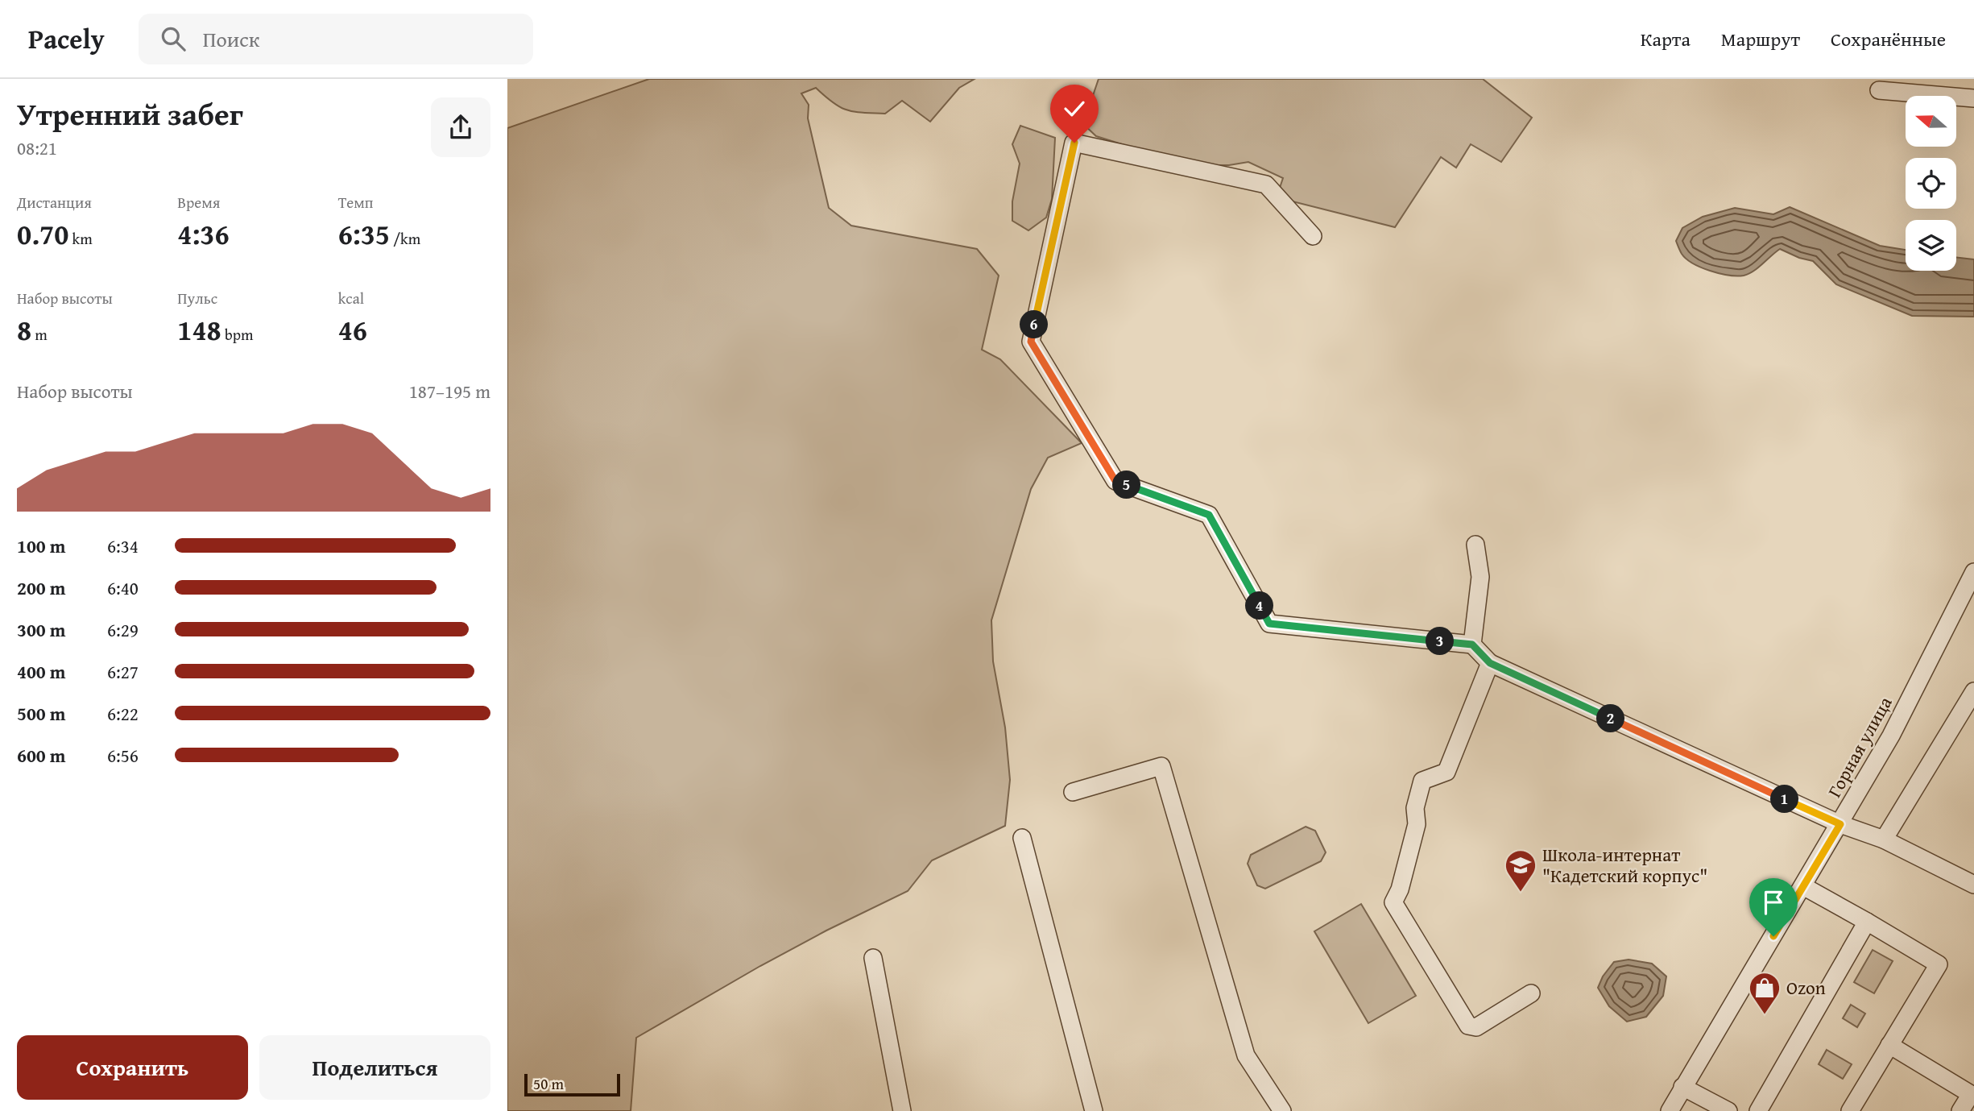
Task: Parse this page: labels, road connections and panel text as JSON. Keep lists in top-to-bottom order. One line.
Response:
{"streets":{"street":["Горная улица"]},"places":{"school or university":["Школа-интернат \"Кадетский корпус\""],"shop":["Ozon"]},"scale_bar":"50 m","north":"left","page":{"header":"Pacely","search":"Поиск","nav":["Карта","Маршрут","Сохранённые"],"heading":["Утренний забег","08:21"],"stats":[["Дистанция","0.70 km"],["Время","4:36"],["Темп","6:35 /km"],["Набор высоты","8 m"],["Пульс","148 bpm"],["kcal","46"]],"pins":["6","5","4","3","2","1"],"chart":["Набор высоты","187–195 m"],"list":[{"name":"100 m","note":"6:34"},{"name":"200 m","note":"6:40"},{"name":"300 m","note":"6:29"},{"name":"400 m","note":"6:27"},{"name":"500 m","note":"6:22"},{"name":"600 m","note":"6:56"}],"buttons":["Сохранить","Поделиться"],"scale":"50 m"}}
